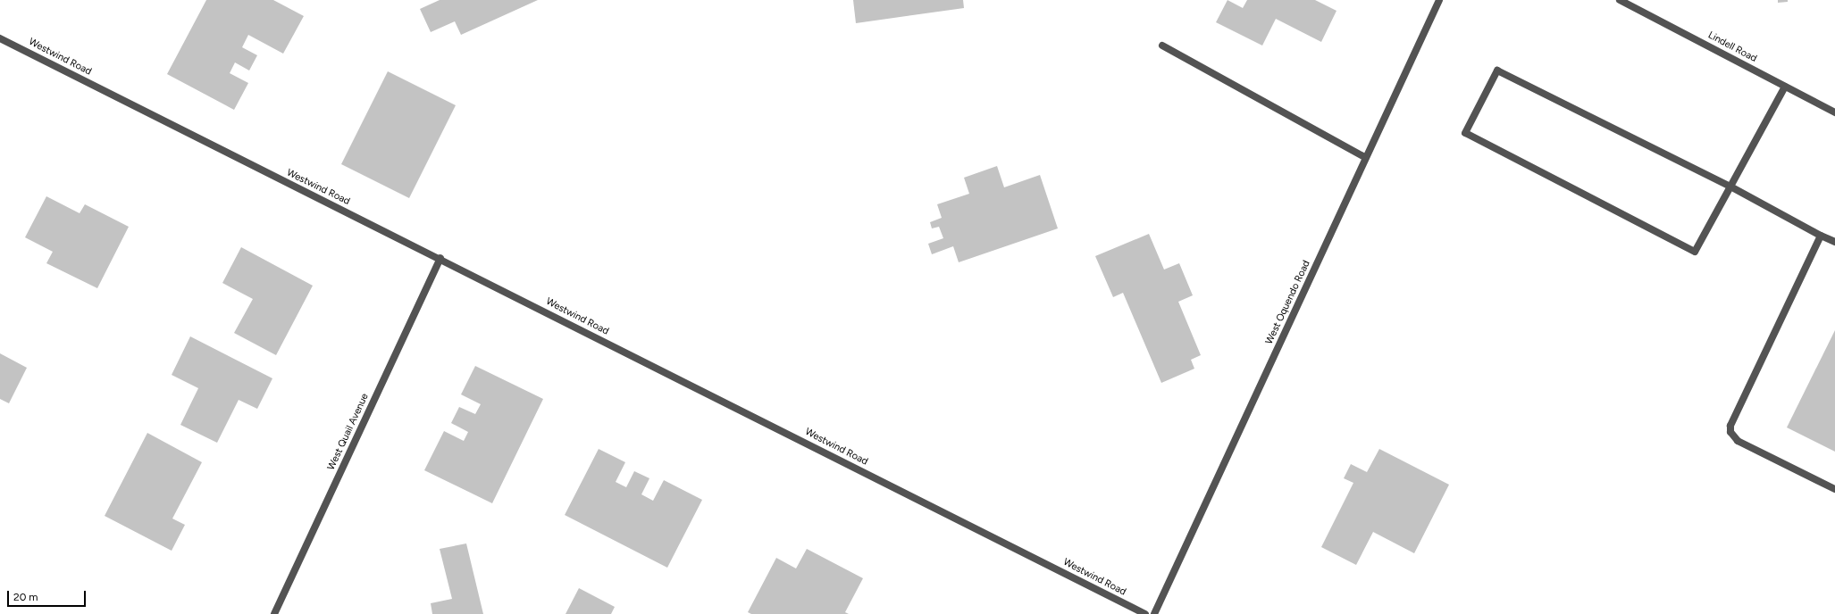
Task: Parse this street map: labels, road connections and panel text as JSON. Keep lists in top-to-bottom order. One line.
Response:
{"streets":{"street":["Lindell Road","Westwind Road","West Oquendo Road","West Quail Avenue"]},"crossings":[["Westwind Road","West Quail Avenue"]],"scale_bar":"20 m"}
